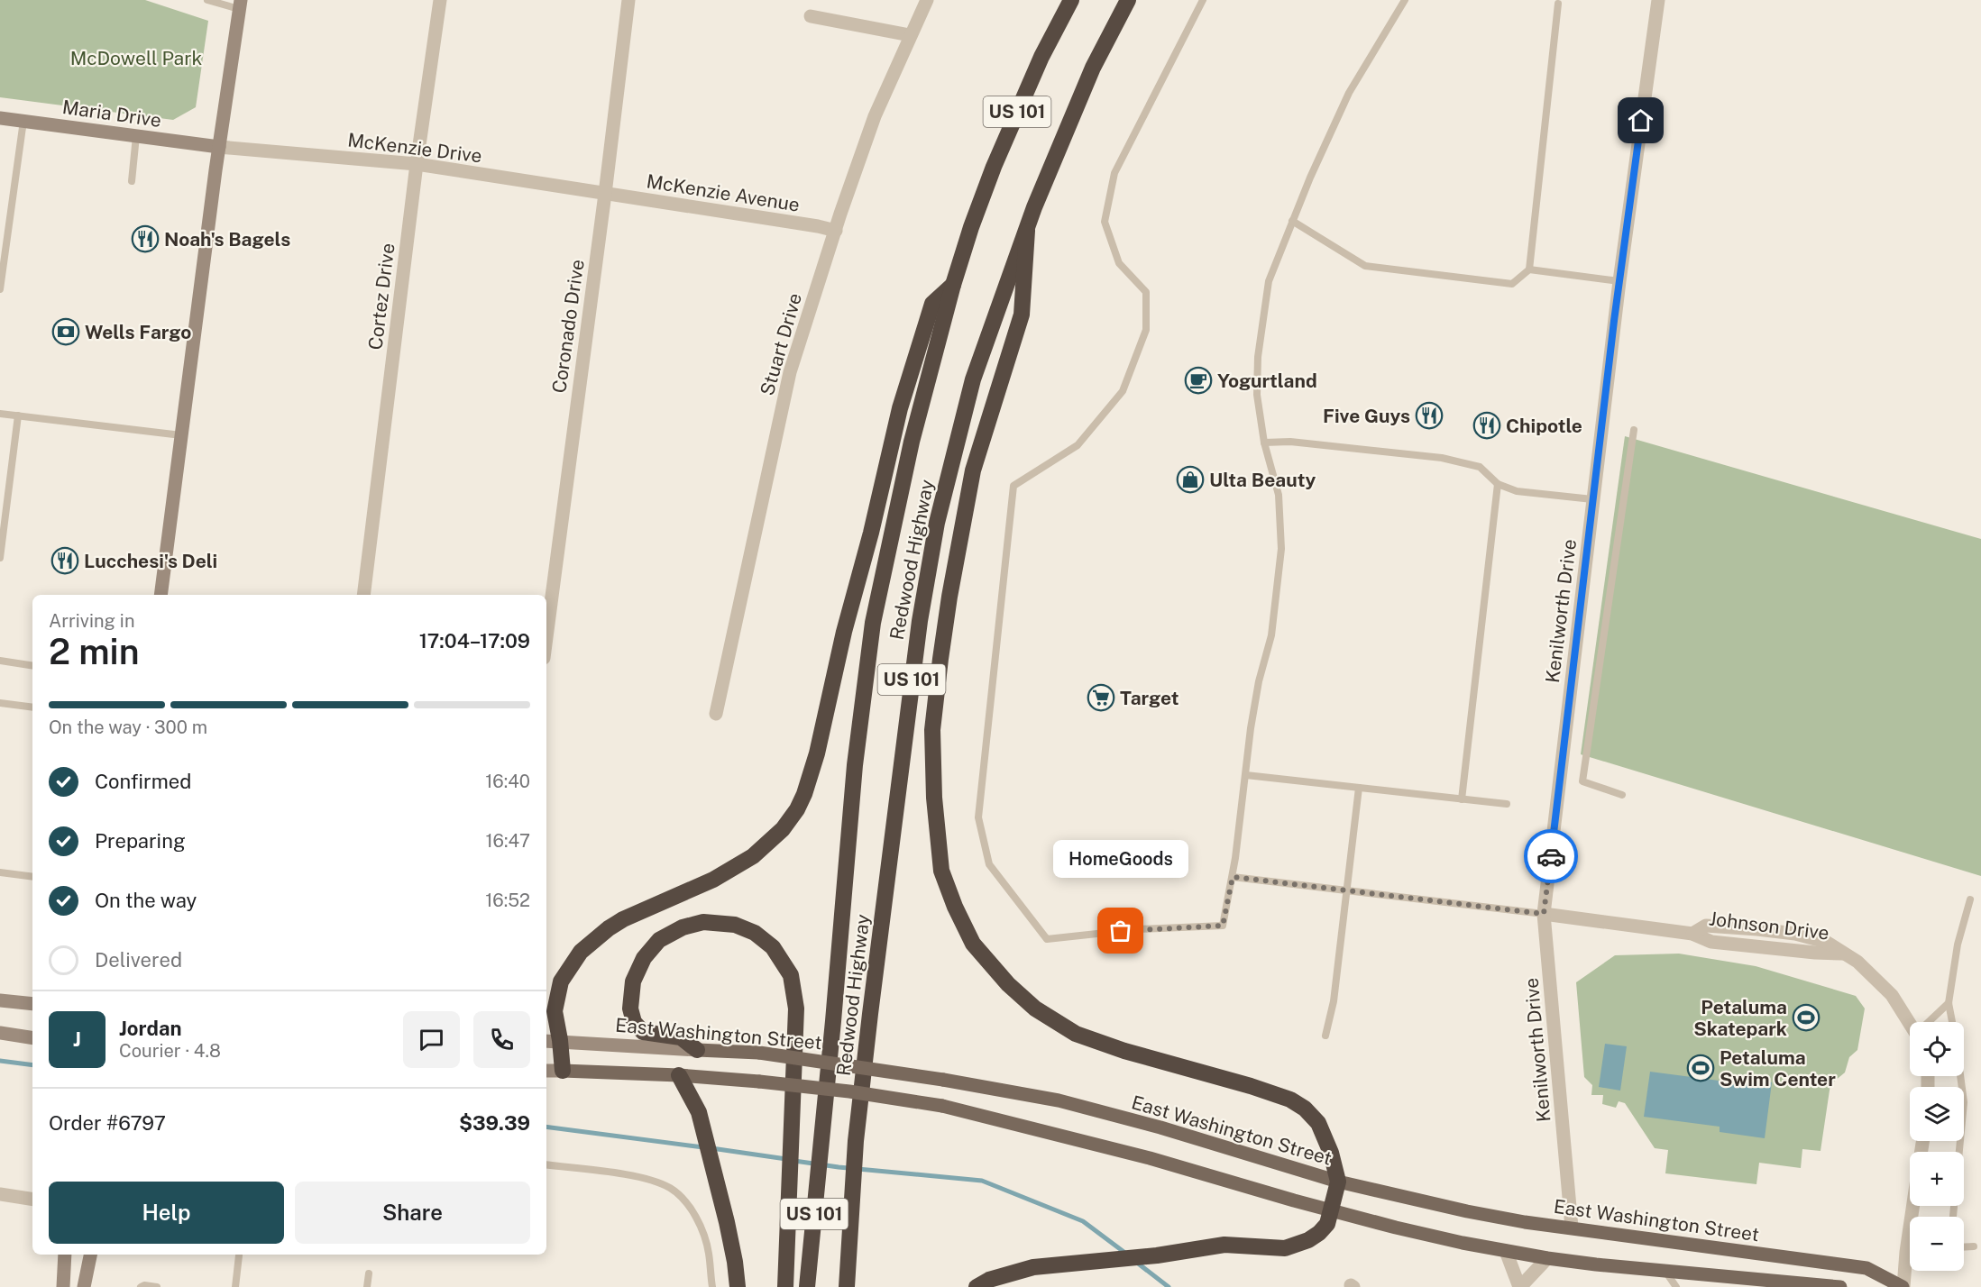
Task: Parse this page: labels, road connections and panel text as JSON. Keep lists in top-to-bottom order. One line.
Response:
{"streets":{"highway":["US 101","Redwood Highway"],"main road":["Maria Drive","East Washington Street"],"street":["McKenzie Drive","McKenzie Avenue","Cortez Drive","Coronado Drive","Stuart Drive","Kenilworth Drive","Johnson Drive"]},"crossings":[["Maria Drive","McKenzie Drive"],["McKenzie Drive","McKenzie Avenue"],["McKenzie Drive","Cortez Drive"],["McKenzie Drive","Coronado Drive"],["McKenzie Avenue","Coronado Drive"],["McKenzie Avenue","Stuart Drive"],["Kenilworth Drive","Johnson Drive"],["Kenilworth Drive","East Washington Street"]],"parks":["McDowell Park"],"places":{"restaurant":["Noah's Bagels","Five Guys","Chipotle","Lucchesi's Deli"],"bank":["Wells Fargo"],"cafe":["Yogurtland"],"shop":["Ulta Beauty"],"supermarket":["Target"],"other":["HomeGoods"],"sports":["Petaluma Skatepark","Petaluma Swim Center"]},"page":{"heading":["2 min","Arriving in","17:04–17:09"],"panel":["Jordan","Courier · 4.8","Order #6797","$39.39"],"bar":"On the way · 300 m","list":[["Confirmed","16:40"],["Preparing","16:47"],["On the way","16:52"],"Delivered"],"bubble":"HomeGoods","round":"J","map_buttons":["+","−"],"buttons":["Help","Share"]}}
